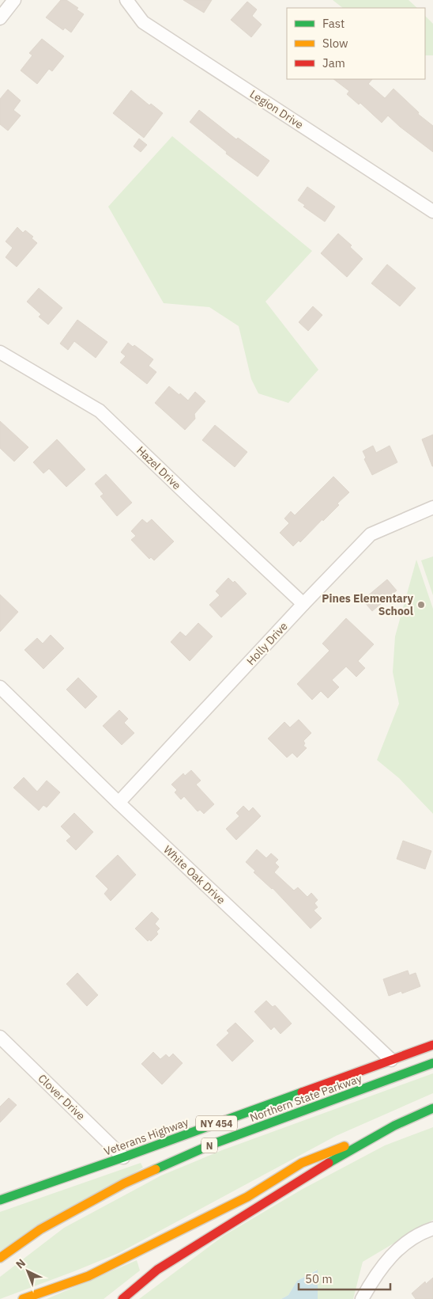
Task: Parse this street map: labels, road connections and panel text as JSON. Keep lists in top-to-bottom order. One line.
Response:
{"streets":{"main road":["Northern State Parkway","NY 454","Veterans Highway","N"],"street":["Legion Drive","Hazel Drive","Holly Drive","White Oak Drive","Clover Drive"]},"crossings":[["Hazel Drive","Holly Drive"],["Holly Drive","White Oak Drive"],["White Oak Drive","Veterans Highway"],["Clover Drive","Veterans Highway"]],"places":["Pines Elementary School"],"legend":["Fast","Slow","Jam"],"scale_bar":"50 m","north":"top left"}
